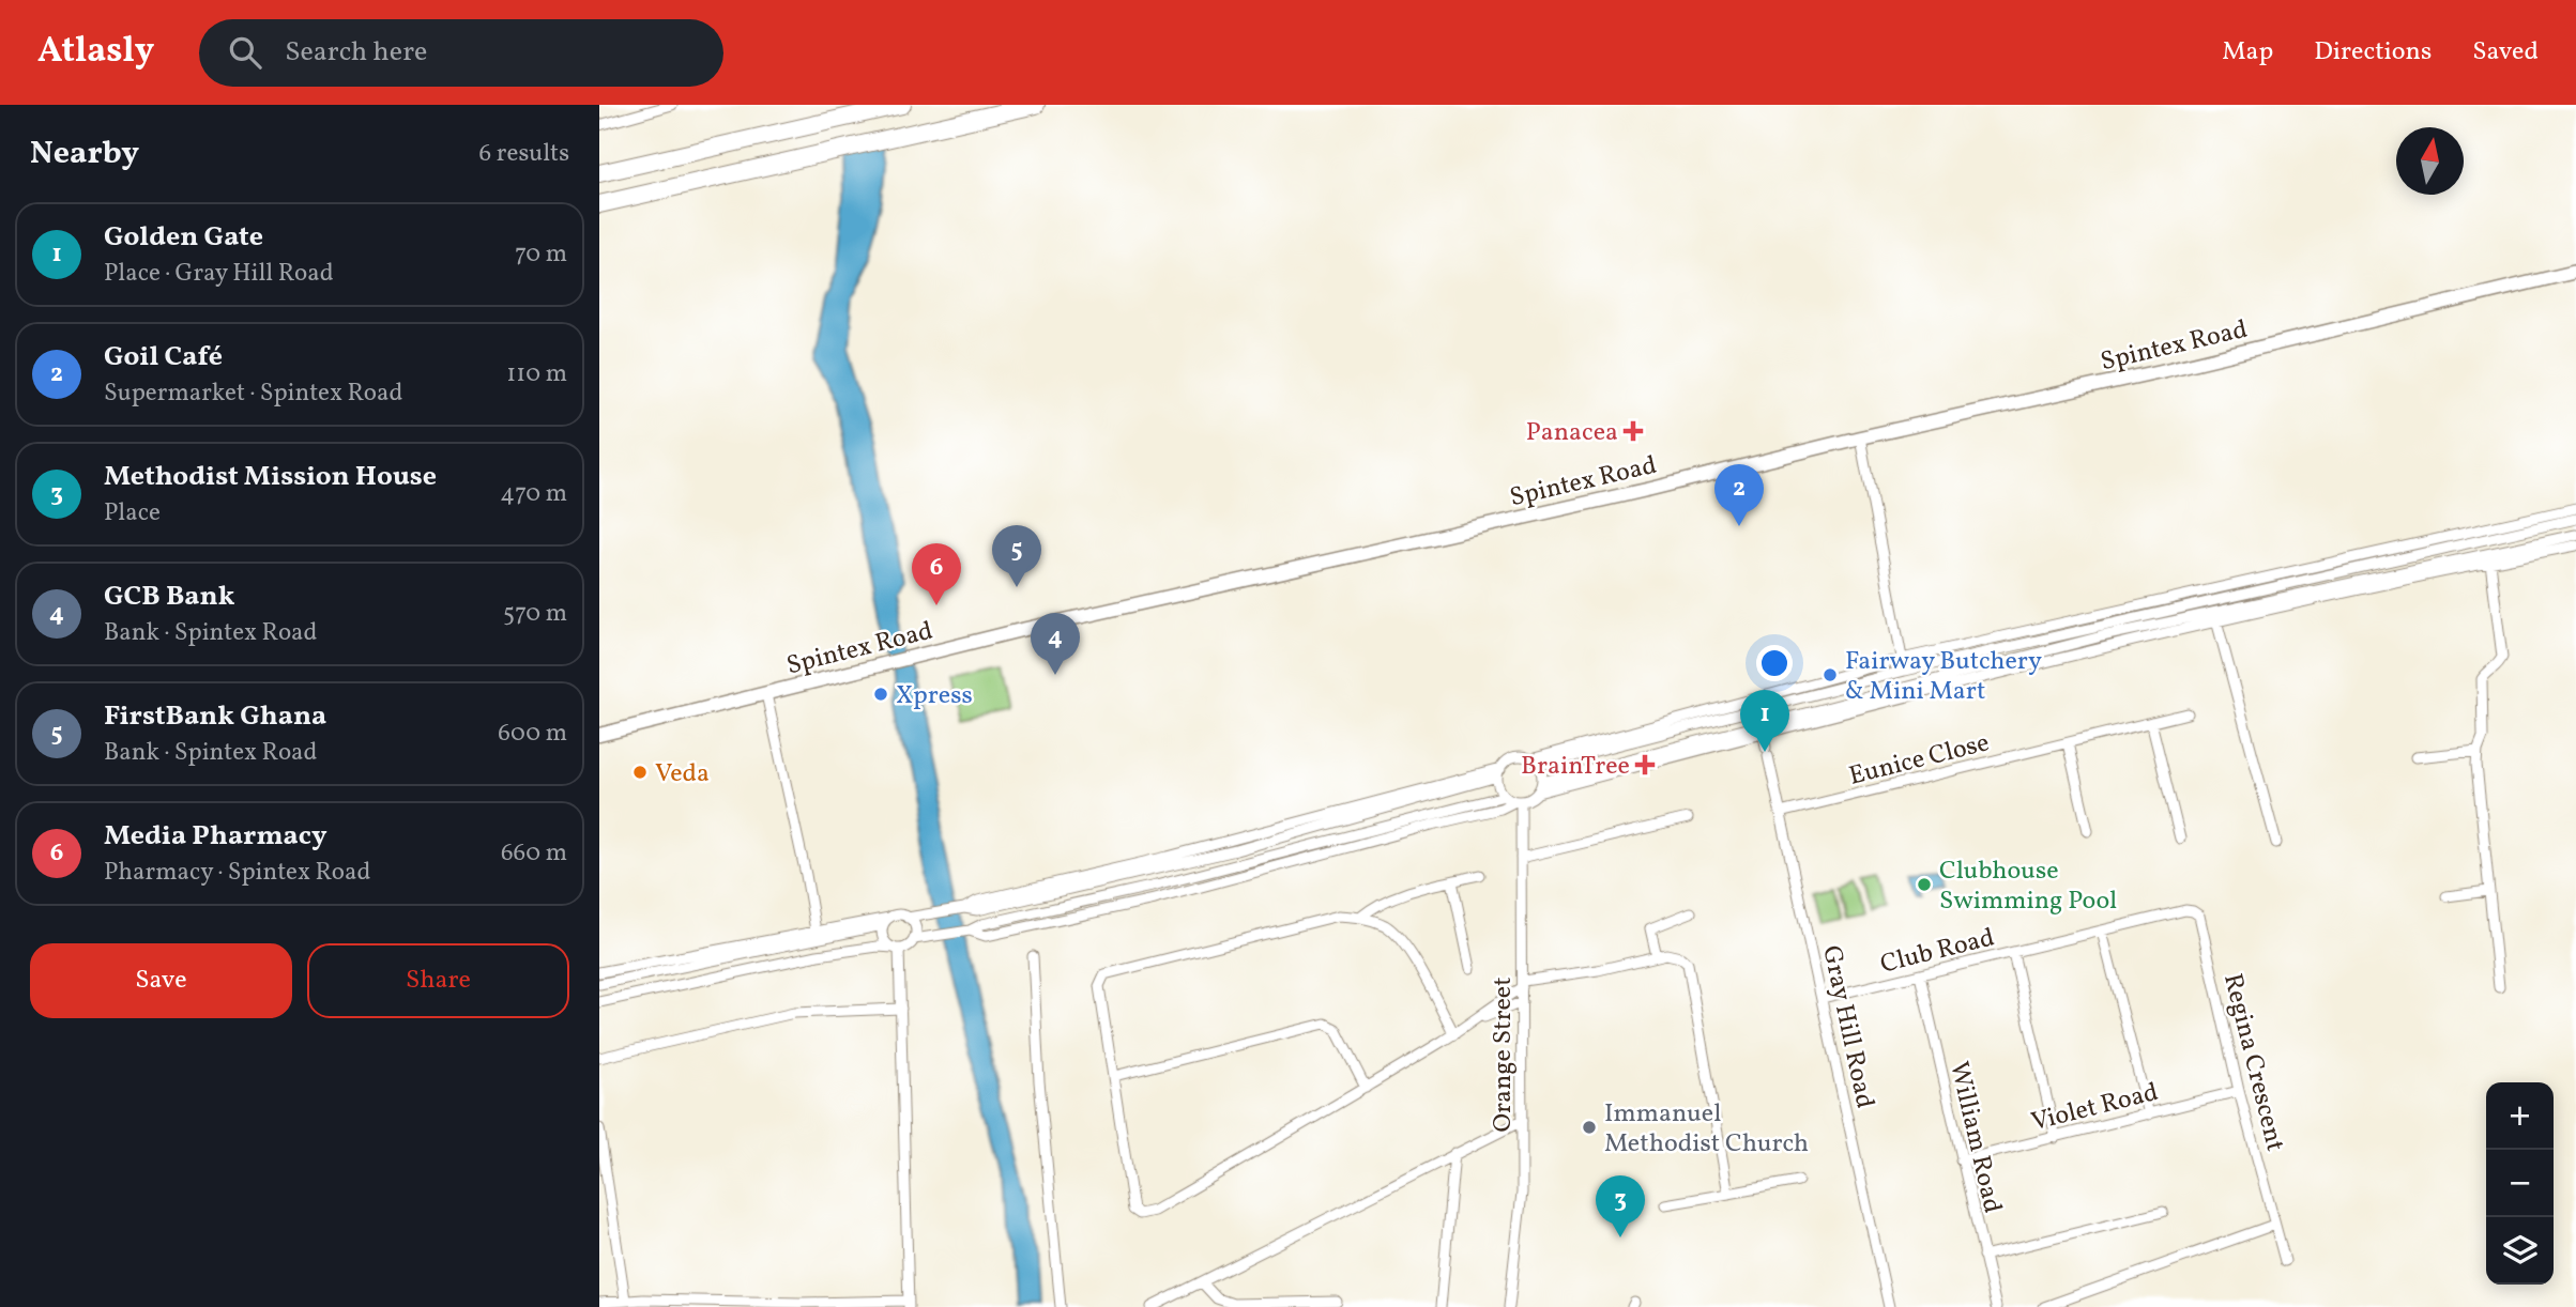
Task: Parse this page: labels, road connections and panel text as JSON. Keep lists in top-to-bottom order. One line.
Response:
{"streets":{"main road":["Spintex Road"],"street":["Eunice Close","Club Road","Gray Hill Road","Orange Street","Regina Crescent","Violet Road","William Road"]},"crossings":[["Eunice Close","Gray Hill Road"],["Club Road","Gray Hill Road"],["Club Road","Regina Crescent"],["Club Road","William Road"],["Regina Crescent","Violet Road"],["Violet Road","William Road"]],"places":{"health":["Panacea","BrainTree"],"other":["Fairway Butchery & Mini Mart","Xpress","Veda","Clubhouse Swimming Pool","Immanuel Methodist Church"]},"north":"top","page":{"header":"Atlasly","search":"Search here","nav":["Map","Directions","Saved"],"heading":["Nearby","6 results"],"list":[{"mark":"1","name":"Golden Gate","note":"Place · Gray Hill Road","value":"70 m"},{"mark":"2","name":"Goil Café","note":"Supermarket · Spintex Road","value":"110 m"},{"mark":"3","name":"Methodist Mission House","note":"Place","value":"470 m"},{"mark":"4","name":"GCB Bank","note":"Bank · Spintex Road","value":"570 m"},{"mark":"5","name":"FirstBank Ghana","note":"Bank · Spintex Road","value":"600 m"},{"mark":"6","name":"Media Pharmacy","note":"Pharmacy · Spintex Road","value":"660 m"}],"pins":["2","5","6","4","1","3"],"buttons":["Save","Share"],"map_buttons":["+","−"]}}
